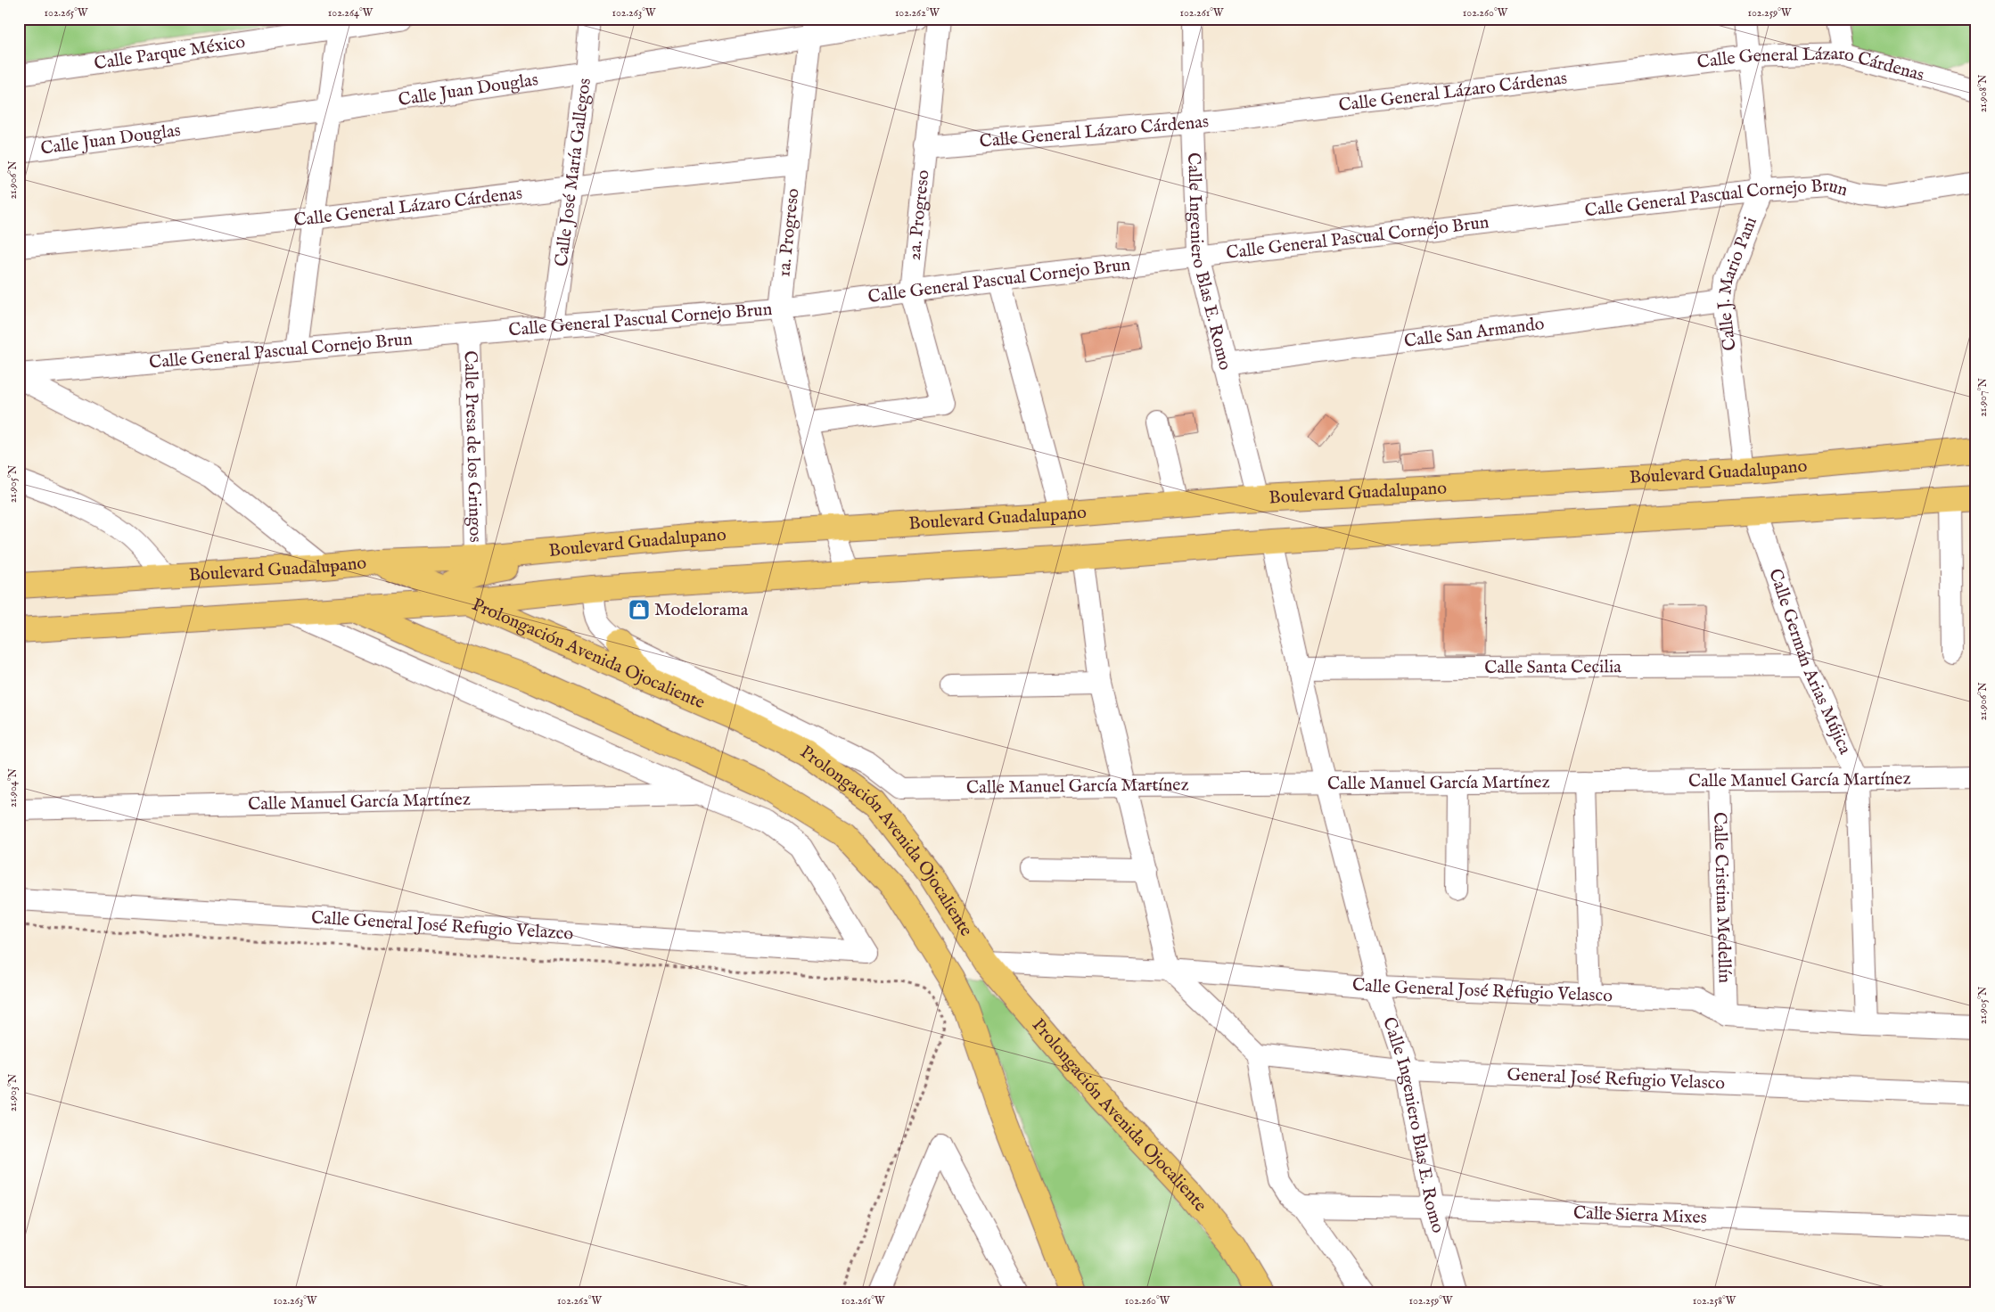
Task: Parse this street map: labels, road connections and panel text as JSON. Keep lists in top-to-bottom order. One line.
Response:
{"streets":{"main road":["Boulevard Guadalupano","Prolongación Avenida Ojocaliente"],"street":["Calle Parque México","Calle General Lázaro Cárdenas","Calle Juan Douglas","Calle José María Gallegos","Calle General Pascual Cornejo Brun","2a. Progreso","1a. Progreso","Calle Ingeniero Blas E. Romo","Calle J. Mario Pani","Calle San Armando","Calle Presa de los Gringos","Calle Germán Arias Mújica","Calle Santa Cecilia","Calle Manuel García Martínez","Calle Cristina Medellín","Calle General José Refugio Velazco","Calle General José Refugio Velasco","General José Refugio Velasco","Calle Sierra Mixes"]},"crossings":[["Calle General Lázaro Cárdenas","Calle José María Gallegos"],["Calle General Lázaro Cárdenas","2a. Progreso"],["Calle General Lázaro Cárdenas","1a. Progreso"],["Calle General Lázaro Cárdenas","Calle Ingeniero Blas E. Romo"],["Calle General Lázaro Cárdenas","Calle J. Mario Pani"],["Calle Juan Douglas","Calle José María Gallegos"],["Calle Juan Douglas","1a. Progreso"],["Calle José María Gallegos","Calle General Pascual Cornejo Brun"],["Calle General Pascual Cornejo Brun","2a. Progreso"],["Calle General Pascual Cornejo Brun","1a. Progreso"],["Calle General Pascual Cornejo Brun","Calle Ingeniero Blas E. Romo"],["Calle General Pascual Cornejo Brun","Calle J. Mario Pani"],["Calle General Pascual Cornejo Brun","Calle Presa de los Gringos"],["Calle General Pascual Cornejo Brun","Boulevard Guadalupano"],["2a. Progreso","1a. Progreso"],["1a. Progreso","Boulevard Guadalupano"],["Calle Ingeniero Blas E. Romo","Calle San Armando"],["Calle Ingeniero Blas E. Romo","Boulevard Guadalupano"],["Calle Ingeniero Blas E. Romo","Calle Santa Cecilia"],["Calle Ingeniero Blas E. Romo","Calle Manuel García Martínez"],["Calle Ingeniero Blas E. Romo","Calle General José Refugio Velasco"],["Calle Ingeniero Blas E. Romo","General José Refugio Velasco"],["Calle Ingeniero Blas E. Romo","Calle Sierra Mixes"],["Calle J. Mario Pani","Calle San Armando"],["Calle J. Mario Pani","Boulevard Guadalupano"],["Calle Presa de los Gringos","Boulevard Guadalupano"],["Boulevard Guadalupano","Prolongación Avenida Ojocaliente"],["Prolongación Avenida Ojocaliente","Calle General José Refugio Velasco"],["Calle Germán Arias Mújica","Calle Santa Cecilia"],["Calle Germán Arias Mújica","Calle Manuel García Martínez"],["Calle Germán Arias Mújica","Calle General José Refugio Velasco"],["Calle Manuel García Martínez","Calle Cristina Medellín"],["Calle Cristina Medellín","Calle General José Refugio Velasco"]],"places":{"shop":["Modelorama"]},"coordinates":["102.265°W","102.264°W","102.263°W","102.262°W","102.261°W","102.260°W","102.259°W","21.908°N","21.906°N","21.907°N","21.905°N","21.904°N","21.903°N","102.258°W"]}
